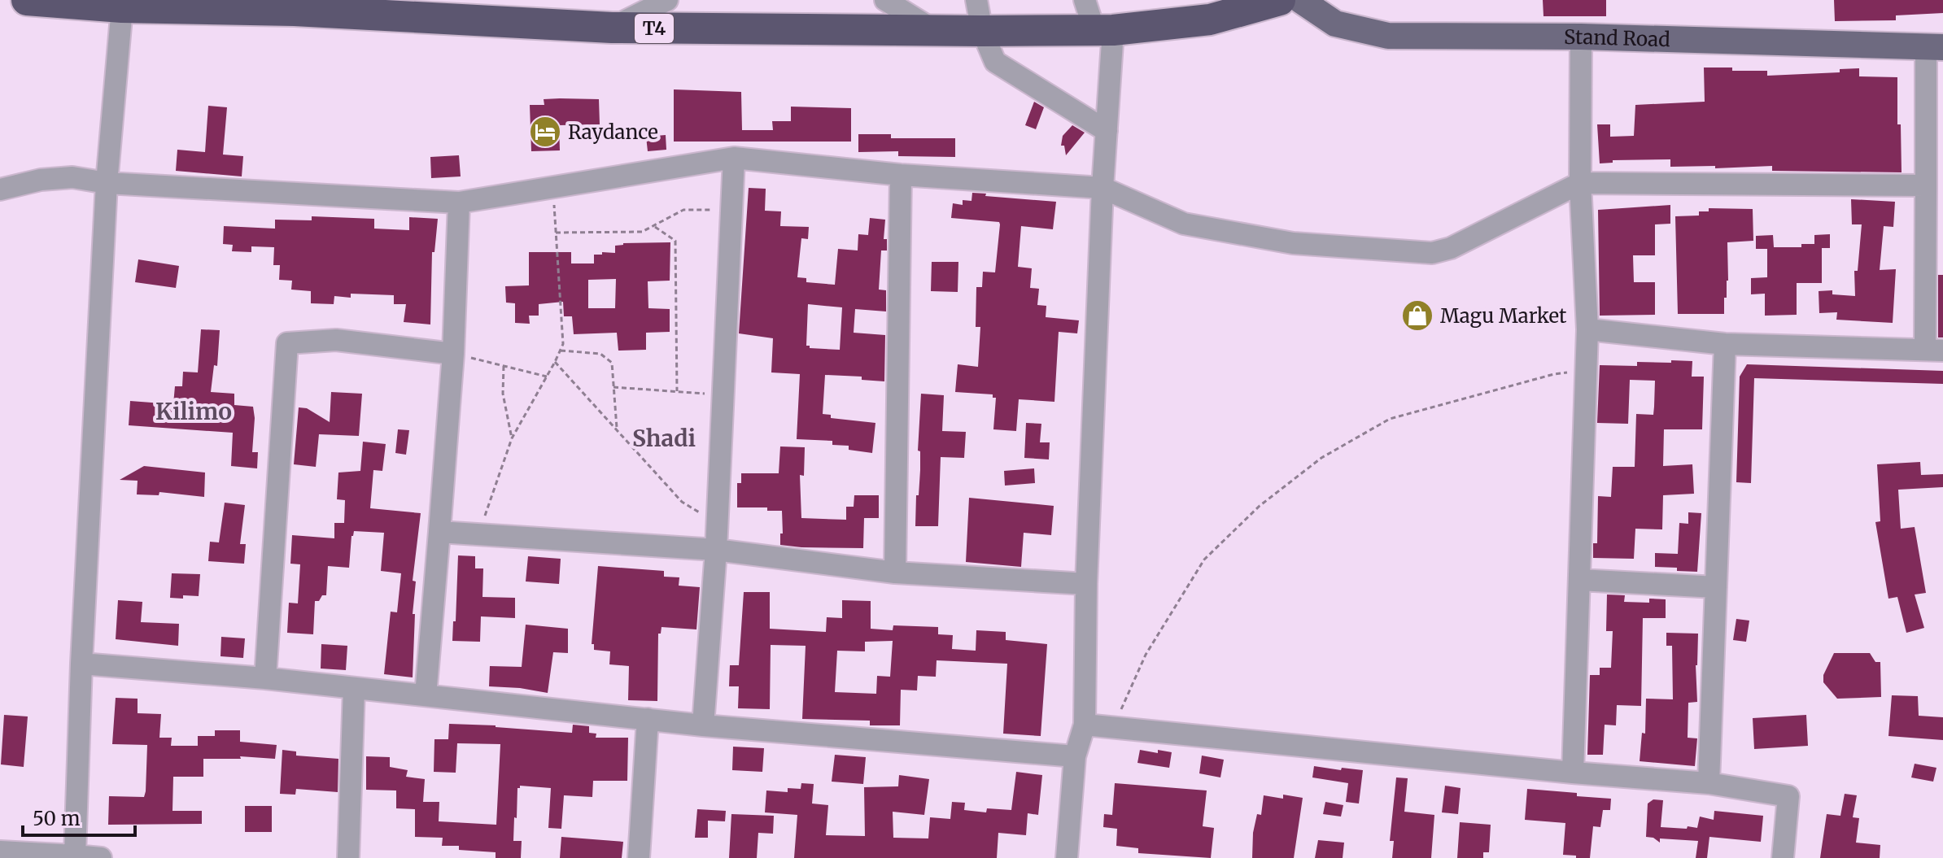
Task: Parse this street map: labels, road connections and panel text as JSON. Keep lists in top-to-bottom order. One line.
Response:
{"streets":{"highway":["T4"],"main road":["Stand Road"]},"districts":["Kilimo","Shadi"],"places":{"hotel":["Raydance"],"shop":["Magu Market"]},"scale_bar":"50 m"}
